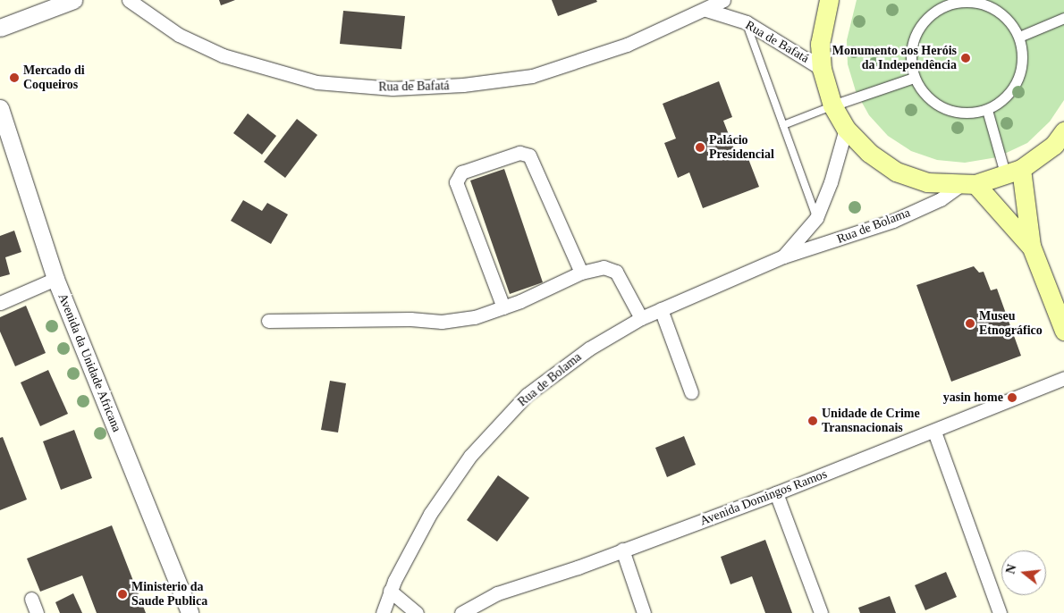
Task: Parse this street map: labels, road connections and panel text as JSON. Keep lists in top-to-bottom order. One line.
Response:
{"streets":{"street":["Rua de Bafatá","Rua de Bolama","Avenida da Unidade Africana","Avenida Domingos Ramos"]},"places":["Monumento aos Heróis da Independência","Mercado di Coqueiros","Palácio Presidencial","Museu Etnográfico","yasin home","Unidade de Crime Transnacionais","Ministerio da Saude Publica"],"north":"left"}
